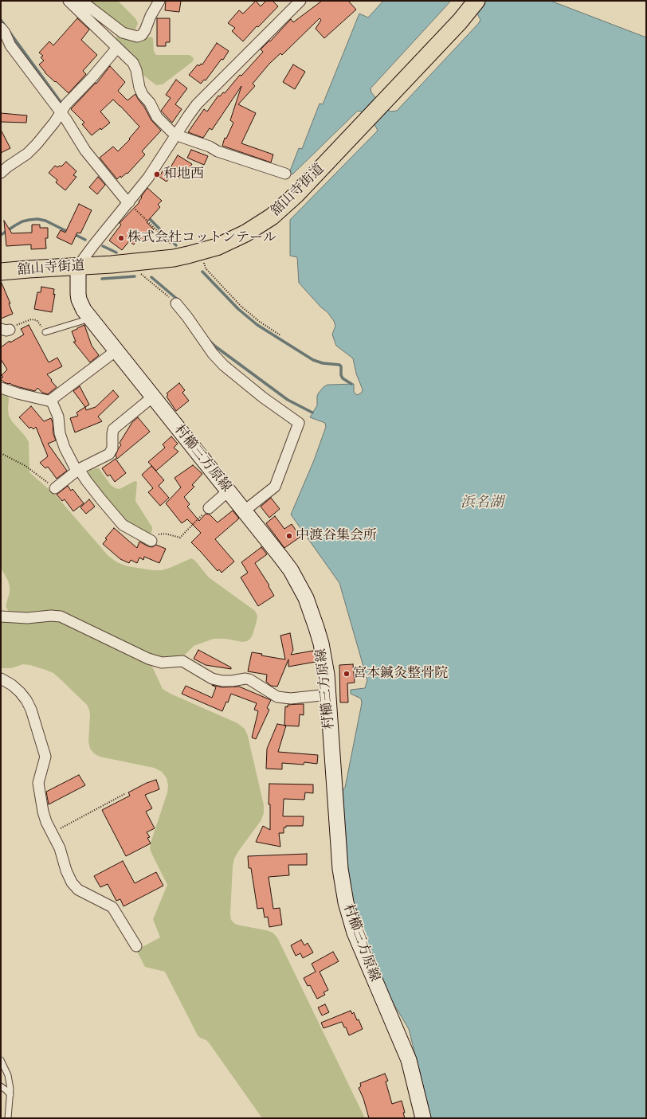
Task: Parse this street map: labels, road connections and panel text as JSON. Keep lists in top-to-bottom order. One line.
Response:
{"streets":{"main road":["舘山寺街道","村櫛三方原線"]},"crossings":[["舘山寺街道","村櫛三方原線"]],"water":["浜名湖"],"places":["和地西","株式会社コットンテール","中渡谷集会所","宮本鍼灸整骨院"]}
